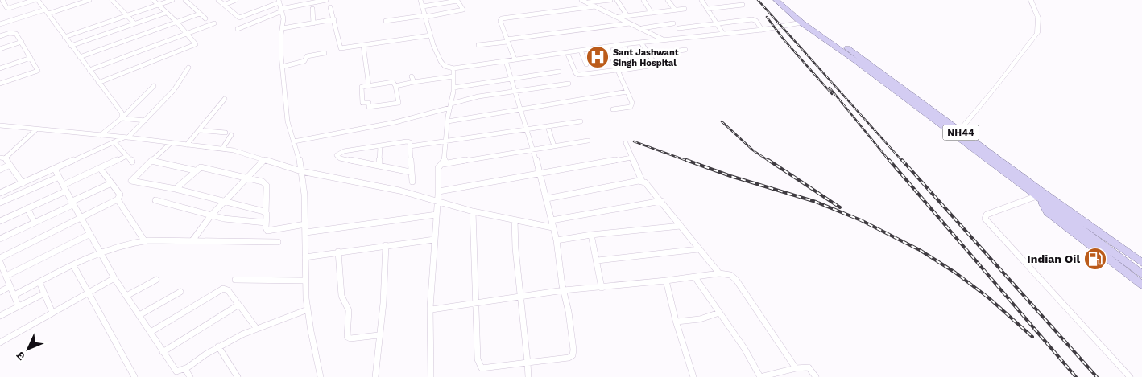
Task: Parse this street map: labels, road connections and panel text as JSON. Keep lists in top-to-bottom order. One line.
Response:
{"streets":{"highway":["NH44"]},"places":{"hospital":["Sant Jashwant Singh Hospital"],"fuel station":["Indian Oil"]},"north":"bottom left"}
